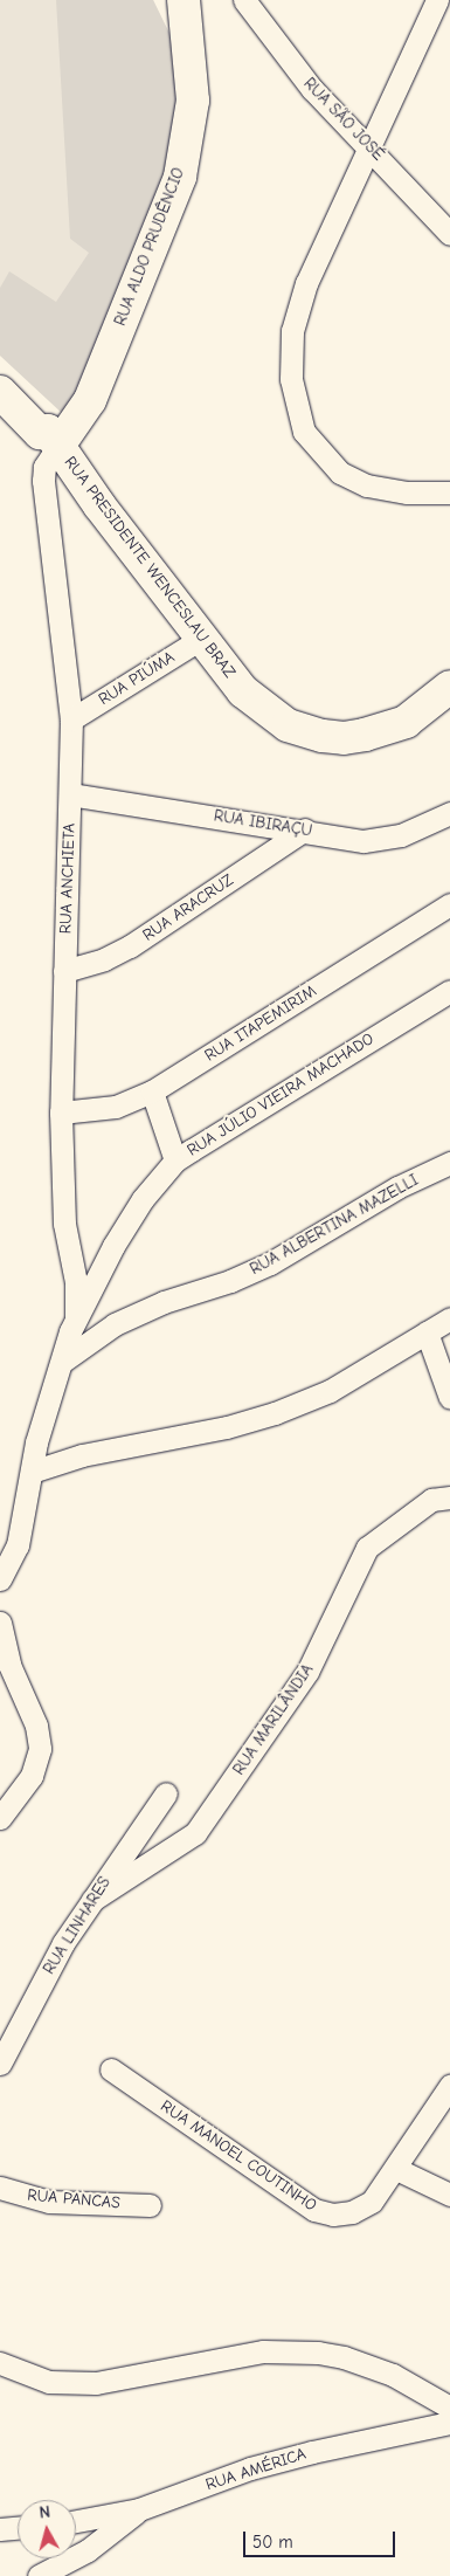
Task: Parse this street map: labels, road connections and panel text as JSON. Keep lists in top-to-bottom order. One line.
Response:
{"streets":{"street":["RUA SÃO JOSÉ","RUA ALDO PRUDÊNCIO","RUA PRESIDENTE WENCESLAU BRAZ","RUA PIÚMA","RUA IBIRAÇU","RUA ANCHIETA","RUA ARACRUZ","RUA ITAPEMIRIM","RUA JÚLIO VIEIRA MACHADO","RUA ALBERTINA MAZELLI","RUA MARILÂNDIA","RUA LINHARES","RUA MANOEL COUTINHO","RUA PANCAS","RUA AMÉRICA"]},"crossings":[["RUA ALDO PRUDÊNCIO","RUA PRESIDENTE WENCESLAU BRAZ"],["RUA ALDO PRUDÊNCIO","RUA ANCHIETA"],["RUA PRESIDENTE WENCESLAU BRAZ","RUA PIÚMA"],["RUA PRESIDENTE WENCESLAU BRAZ","RUA ANCHIETA"],["RUA PIÚMA","RUA ANCHIETA"],["RUA IBIRAÇU","RUA ANCHIETA"],["RUA IBIRAÇU","RUA ARACRUZ"],["RUA ANCHIETA","RUA ARACRUZ"],["RUA ANCHIETA","RUA ITAPEMIRIM"],["RUA ANCHIETA","RUA JÚLIO VIEIRA MACHADO"],["RUA JÚLIO VIEIRA MACHADO","RUA ALBERTINA MAZELLI"],["RUA MARILÂNDIA","RUA LINHARES"]],"scale_bar":"50 m","north":"top"}
